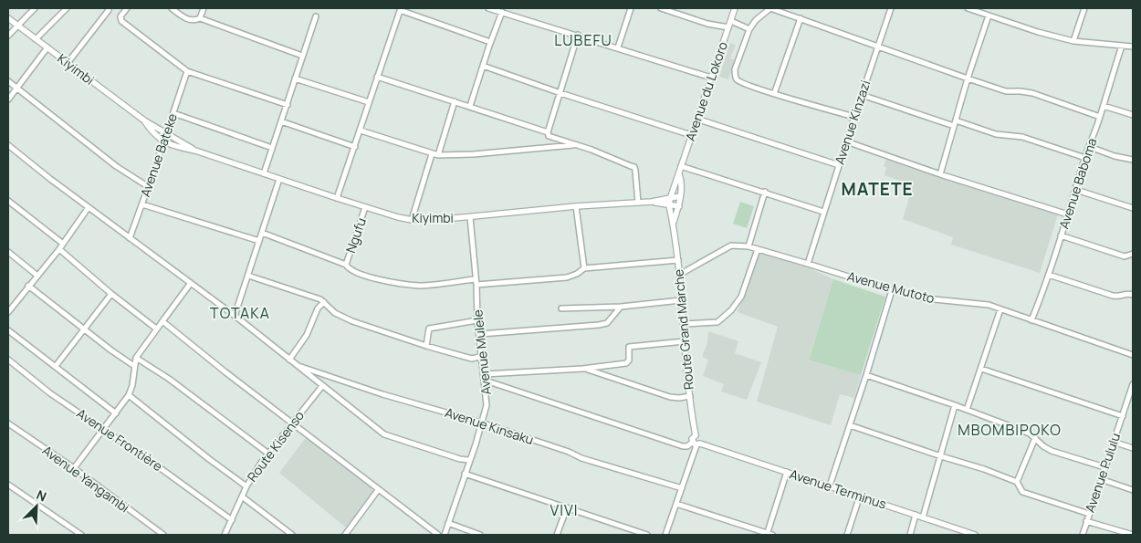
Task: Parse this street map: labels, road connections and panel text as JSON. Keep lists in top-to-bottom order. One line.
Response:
{"streets":{"street":["Kiyimbi","Avenue du Lokoro","Avenue Kinzazi","Avenue Bateke","Avenue Baboma","Ngufu","Avenue Mutoto","Route Grand Marche","Avenue Mulele","Avenue Kinsaku","Avenue Frontière","Route Kisenso","Avenue Pululu","Avenue Yangambi","Avenue Terminus"]},"crossings":[["Kiyimbi","Avenue du Lokoro"],["Kiyimbi","Ngufu"],["Kiyimbi","Route Grand Marche"],["Kiyimbi","Avenue Mulele"],["Avenue du Lokoro","Route Grand Marche"],["Avenue Kinzazi","Avenue Mutoto"],["Avenue Baboma","Avenue Mutoto"],["Avenue Mutoto","Route Grand Marche"],["Avenue Mulele","Avenue Kinsaku"],["Avenue Mulele","Avenue Terminus"],["Avenue Frontière","Route Kisenso"]],"districts":["LUBEFU","MATETE","TOTAKA","MBOMBIPOKO","VIVI"],"north":"top right"}
